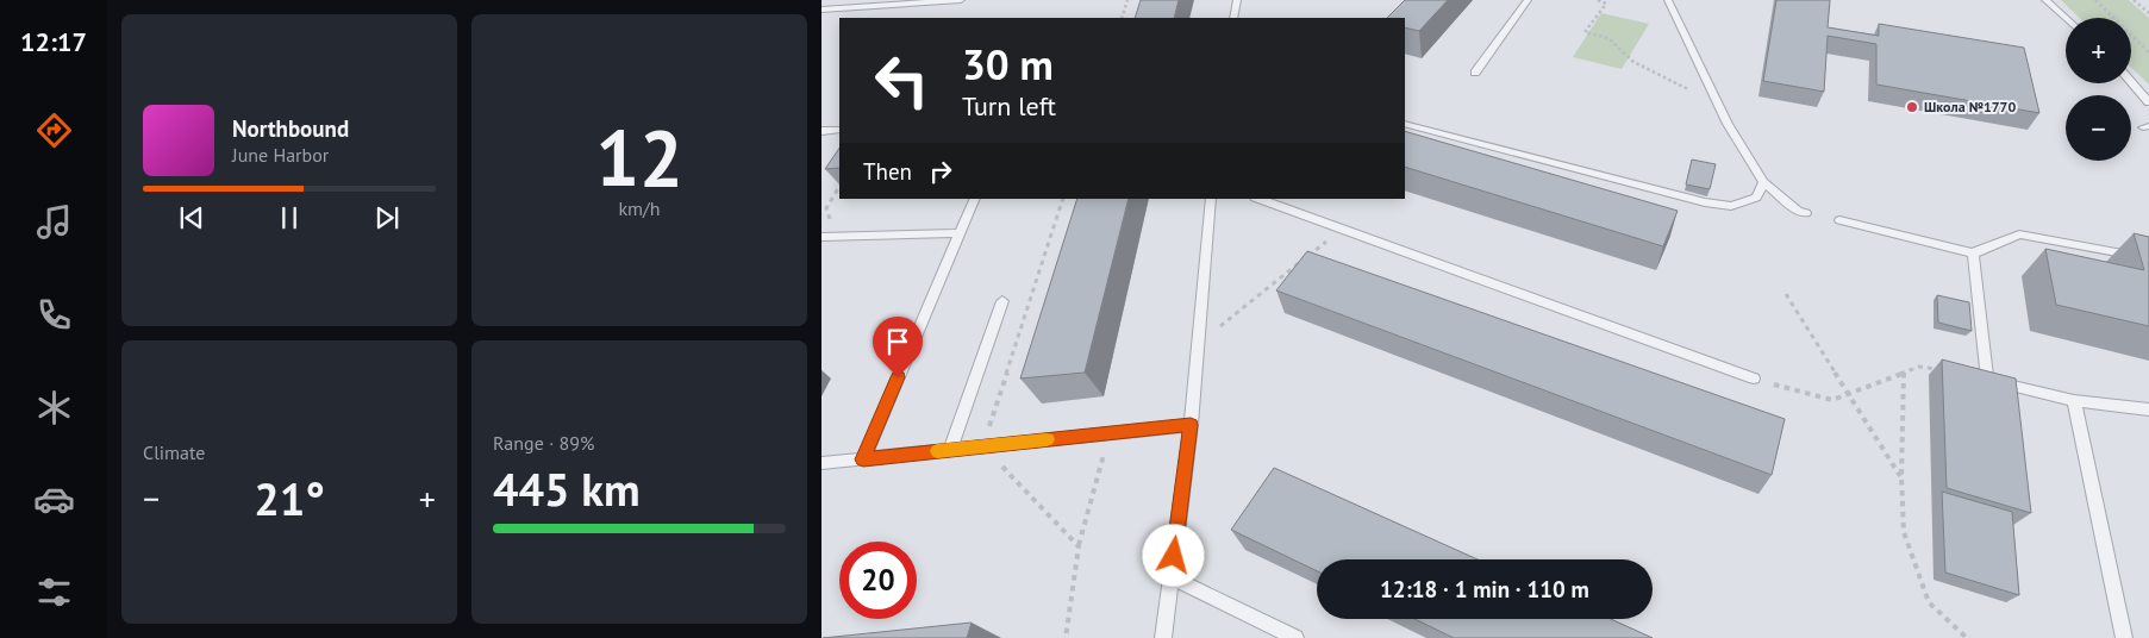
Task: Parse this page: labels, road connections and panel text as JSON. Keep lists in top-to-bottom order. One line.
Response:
{"places":["Школа №1770"],"page":{"tabs":"12:17","tile":[["12","km/h"],"Climate",["Range · 89%","445 km"]],"map_buttons":["+","−"],"turn":["30 m","Turn left"],"song":["Northbound","June Harbor"],"then":"Then","heat":["−","21°","+"],"limit":"20","trip":"12:18 · 1 min · 110 m"}}
